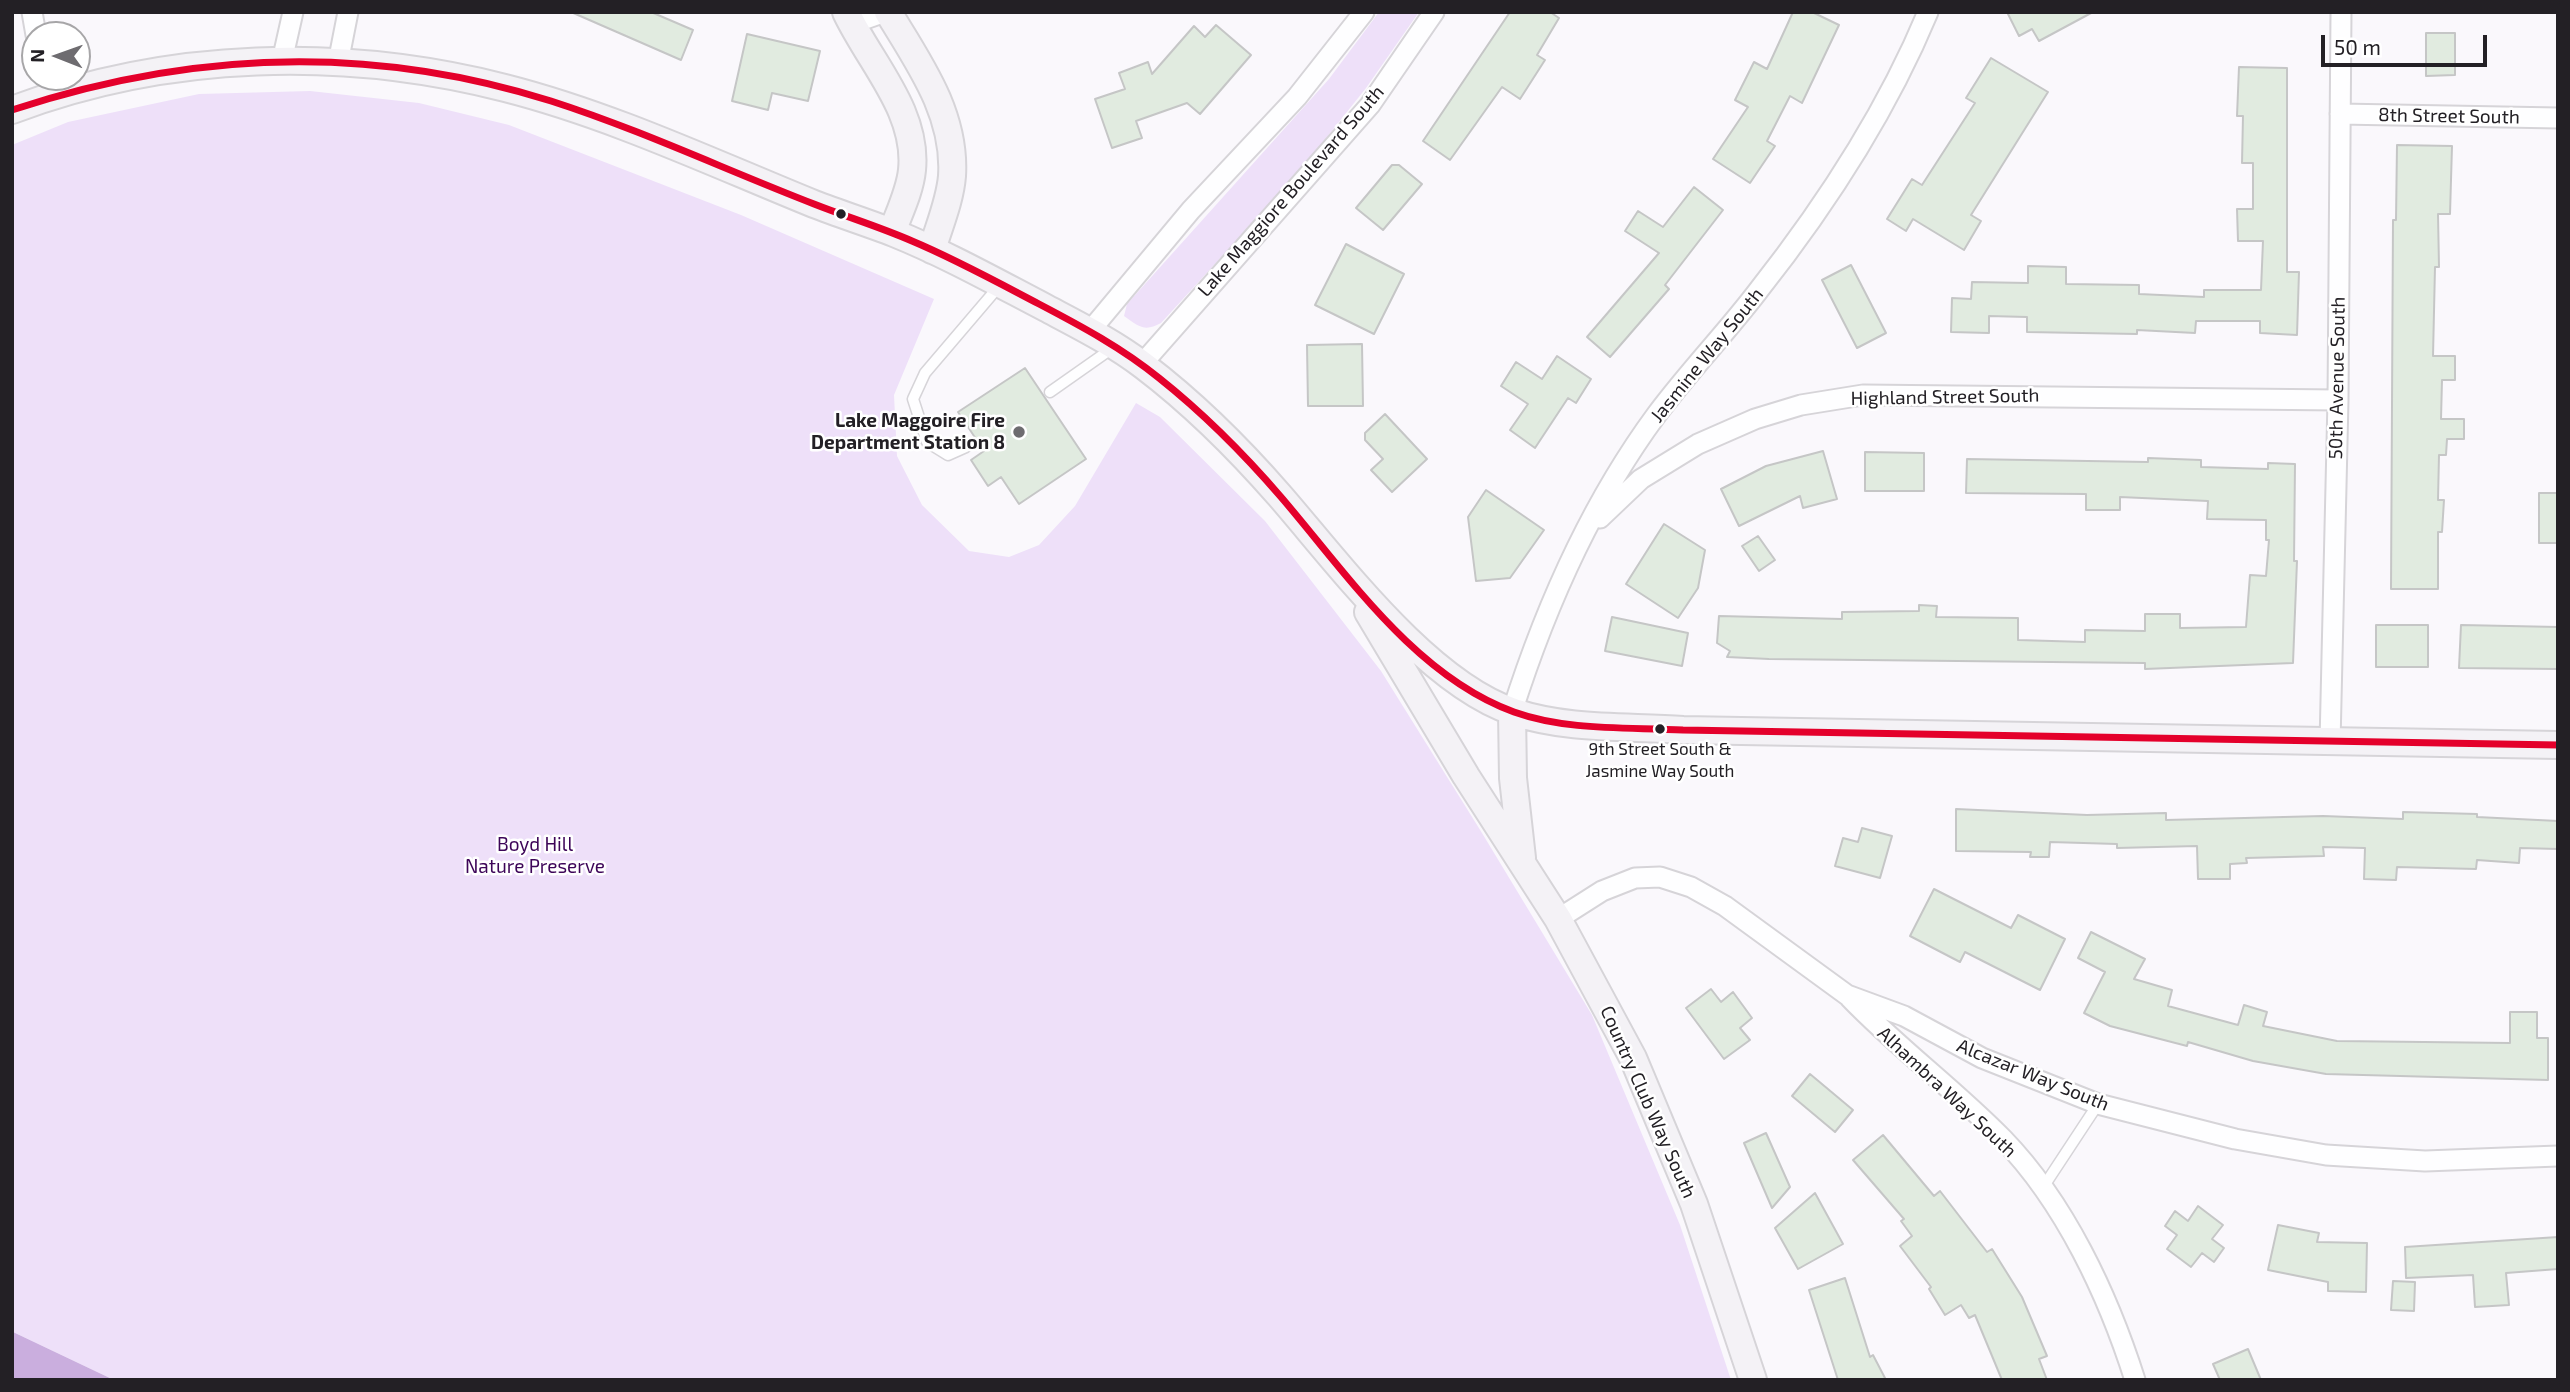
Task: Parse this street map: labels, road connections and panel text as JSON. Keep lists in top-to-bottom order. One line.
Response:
{"streets":{"main road":["Country Club Way South"],"street":["8th Street South","Lake Maggiore Boulevard South","Jasmine Way South","50th Avenue South","Highland Street South","Alcazar Way South","Alhambra Way South"]},"crossings":[["8th Street South","50th Avenue South"],["Jasmine Way South","Highland Street South"],["Jasmine Way South","Country Club Way South"],["50th Avenue South","Highland Street South"],["Alcazar Way South","Alhambra Way South"],["Alcazar Way South","Country Club Way South"]],"parks":["Boyd Hill Nature Preserve"],"places":["Lake Maggoire Fire Department Station 8","9th Street South & Jasmine Way South"],"scale_bar":"50 m","north":"left"}
